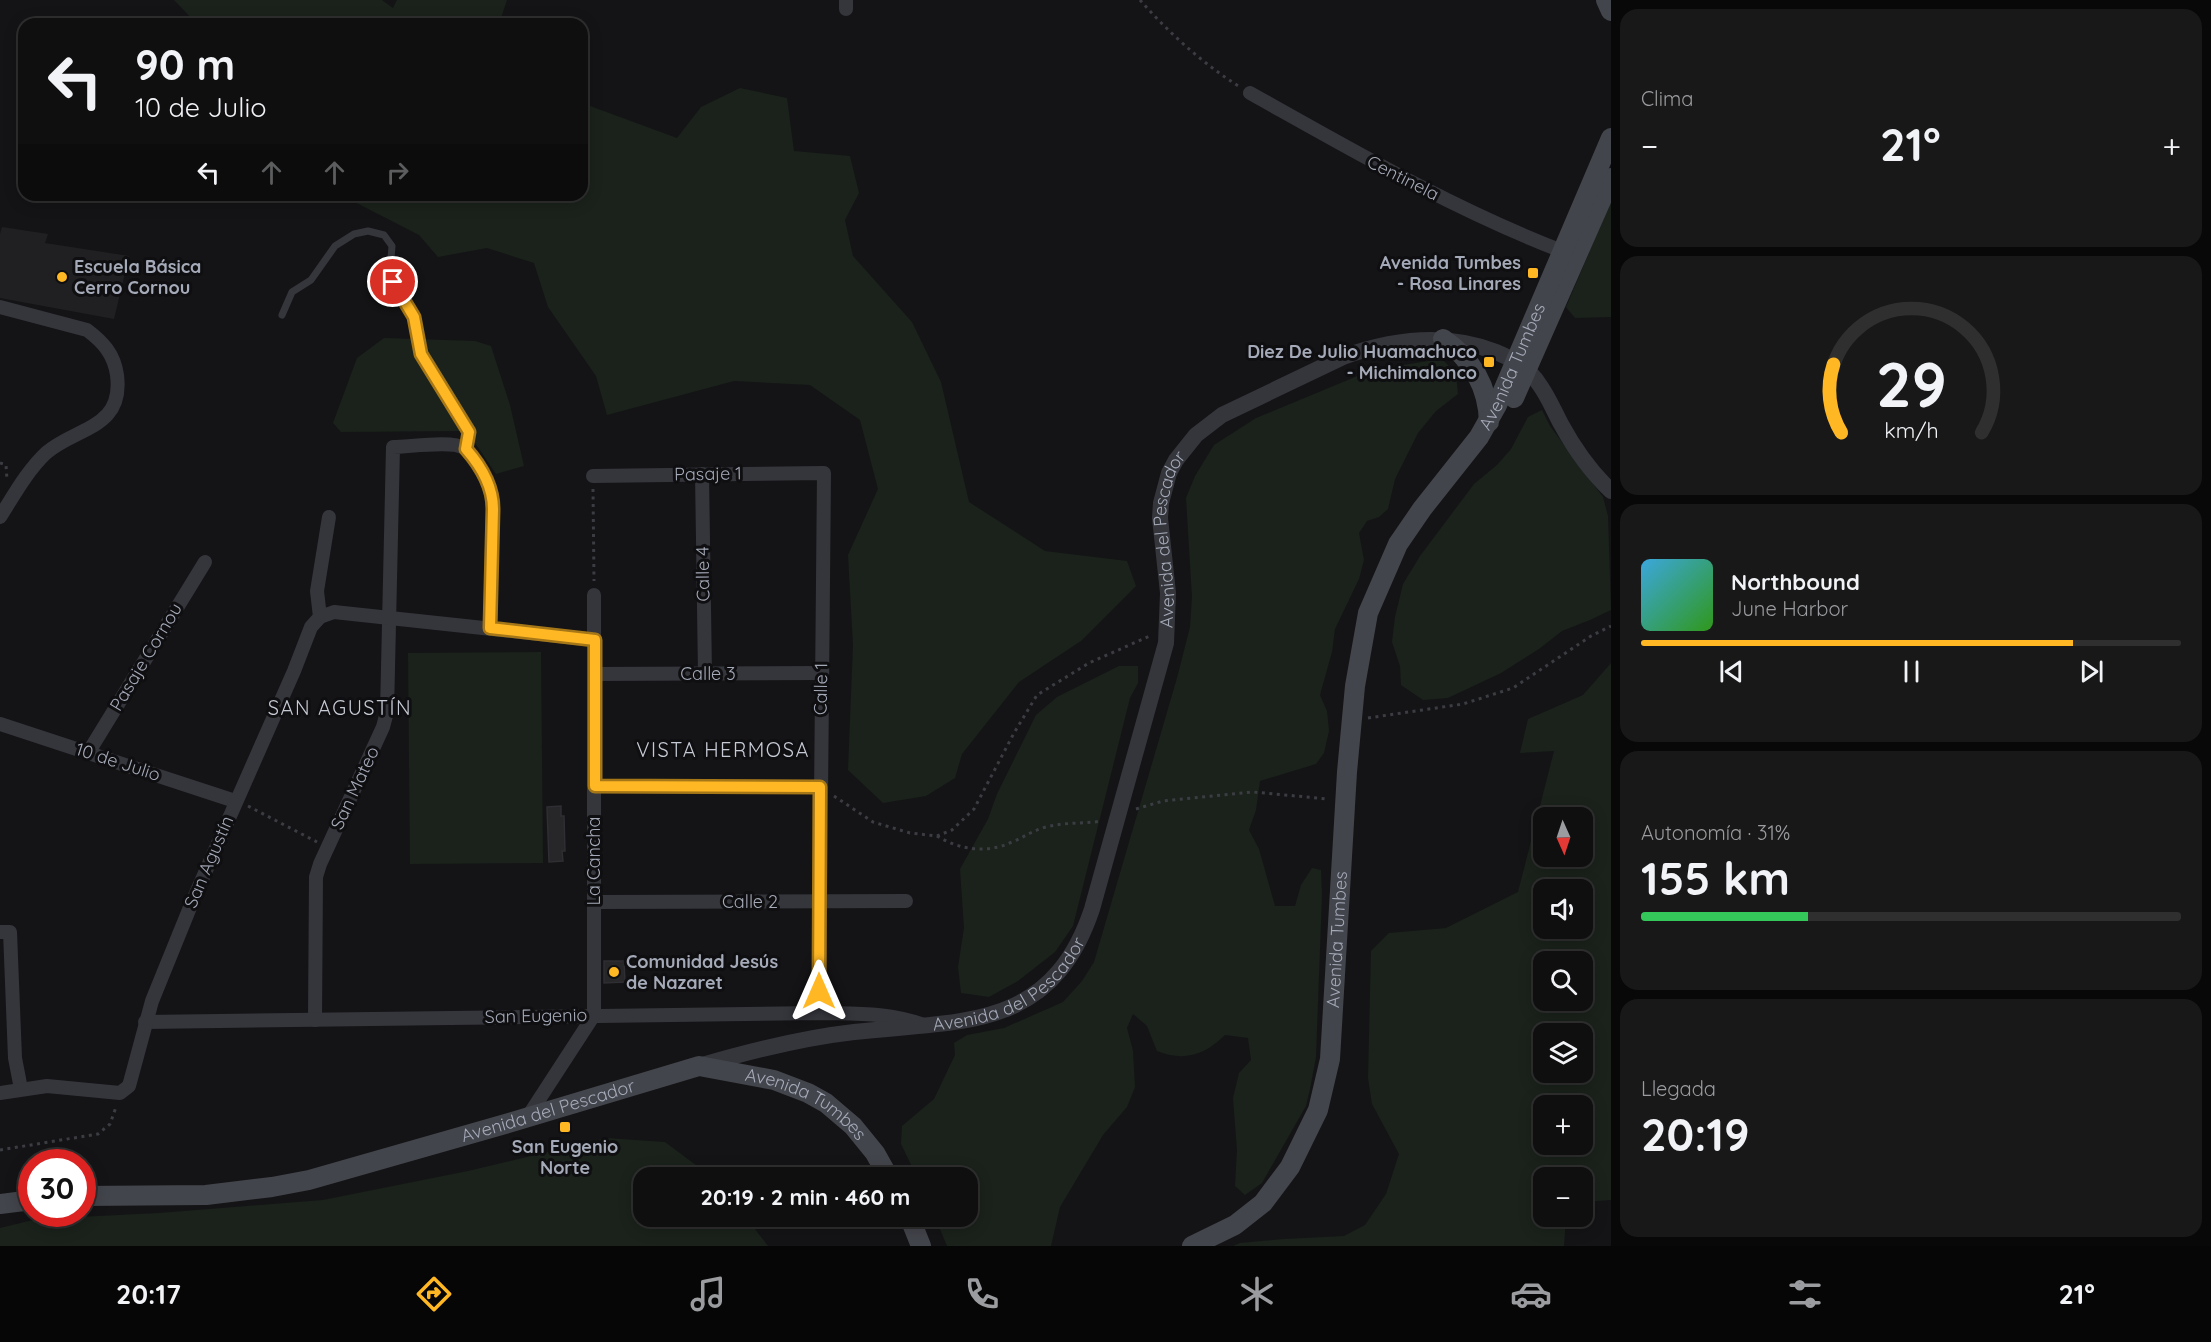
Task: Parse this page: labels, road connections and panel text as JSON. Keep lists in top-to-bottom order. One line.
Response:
{"streets":{"main road":["Avenida Tumbes","Avenida del Pescador"],"street":["Centinela","Pasaje 1","Calle 4","Pasaje Cornou","Calle 3","Calle 1","10 de Julio","San Mateo","La Cancha","San Agustín","Calle 2","San Eugenio"]},"crossings":[["Centinela","Avenida Tumbes"],["Avenida Tumbes","Avenida del Pescador"],["Pasaje 1","Calle 4"],["Pasaje 1","Calle 1"],["Avenida del Pescador","San Eugenio"],["Calle 4","Calle 3"],["Pasaje Cornou","10 de Julio"],["Calle 3","Calle 1"],["Calle 3","La Cancha"],["Calle 1","Calle 2"],["Calle 1","San Eugenio"],["10 de Julio","San Agustín"],["San Mateo","San Eugenio"],["La Cancha","Calle 2"],["La Cancha","San Eugenio"],["San Agustín","San Eugenio"]],"districts":["SAN AGUSTÍN","VISTA HERMOSA"],"places":{"transit":["Avenida Tumbes - Rosa Linares","Diez De Julio Huamachuco - Michimalonco","San Eugenio Norte"],"other":["Escuela Básica Cerro Cornou","Comunidad Jesús de Nazaret"]},"north":"bottom","page":{"tile":["Clima",["Autonomía · 31%","155 km"],["Llegada","20:19"]],"turn":["90 m","10 de Julio"],"heat":["−","21°","+"],"song":["Northbound","June Harbor"],"map_buttons":["+","−"],"limit":"30","trip":"20:19 · 2 min · 460 m","tabs":["20:17","21°"],"gauge":["29","km/h"]}}
